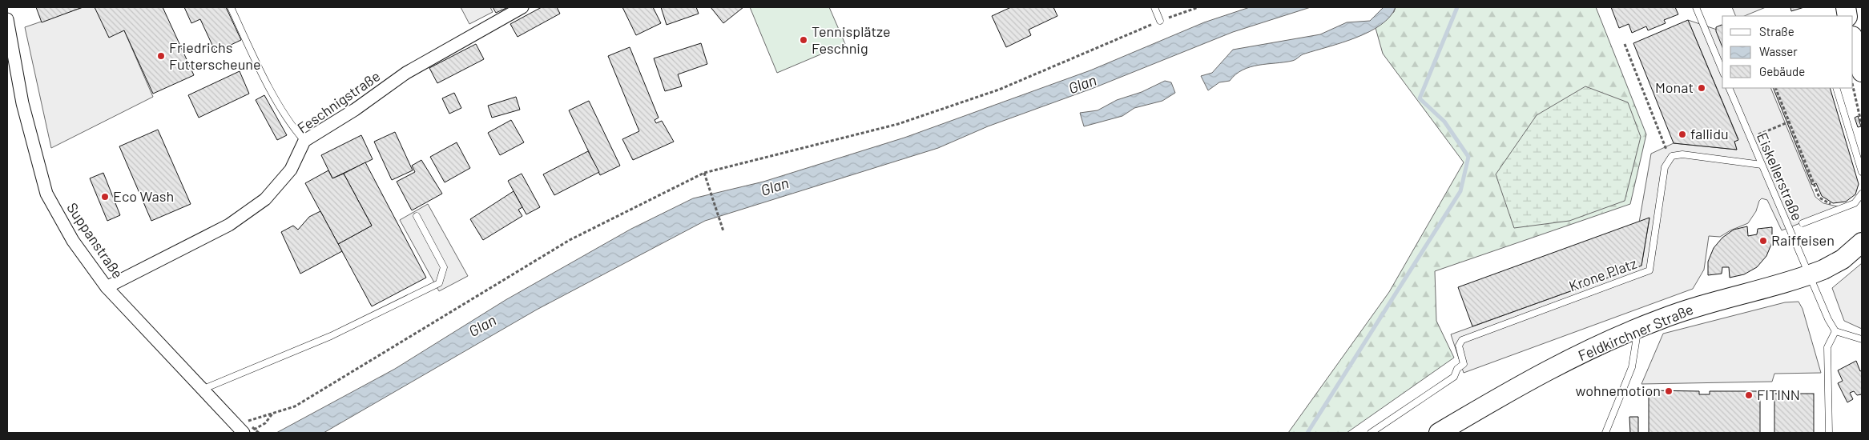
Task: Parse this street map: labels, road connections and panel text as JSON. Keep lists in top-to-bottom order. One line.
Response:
{"streets":{"main road":["Feldkirchner Straße"],"street":["Feschnigstraße","Suppanstraße"],"lane":["Eiskellerstraße","Krone Platz"]},"crossings":[["Feschnigstraße","Suppanstraße"],["Eiskellerstraße","Feldkirchner Straße"]],"water":["Glan"],"places":["Tennisplätze Feschnig","Friedrichs Futterscheune","Monat","fallidu","Eco Wash","Raiffeisen","wohnemotion","FITINN"],"legend":["Straße","Wasser","Gebäude"]}
